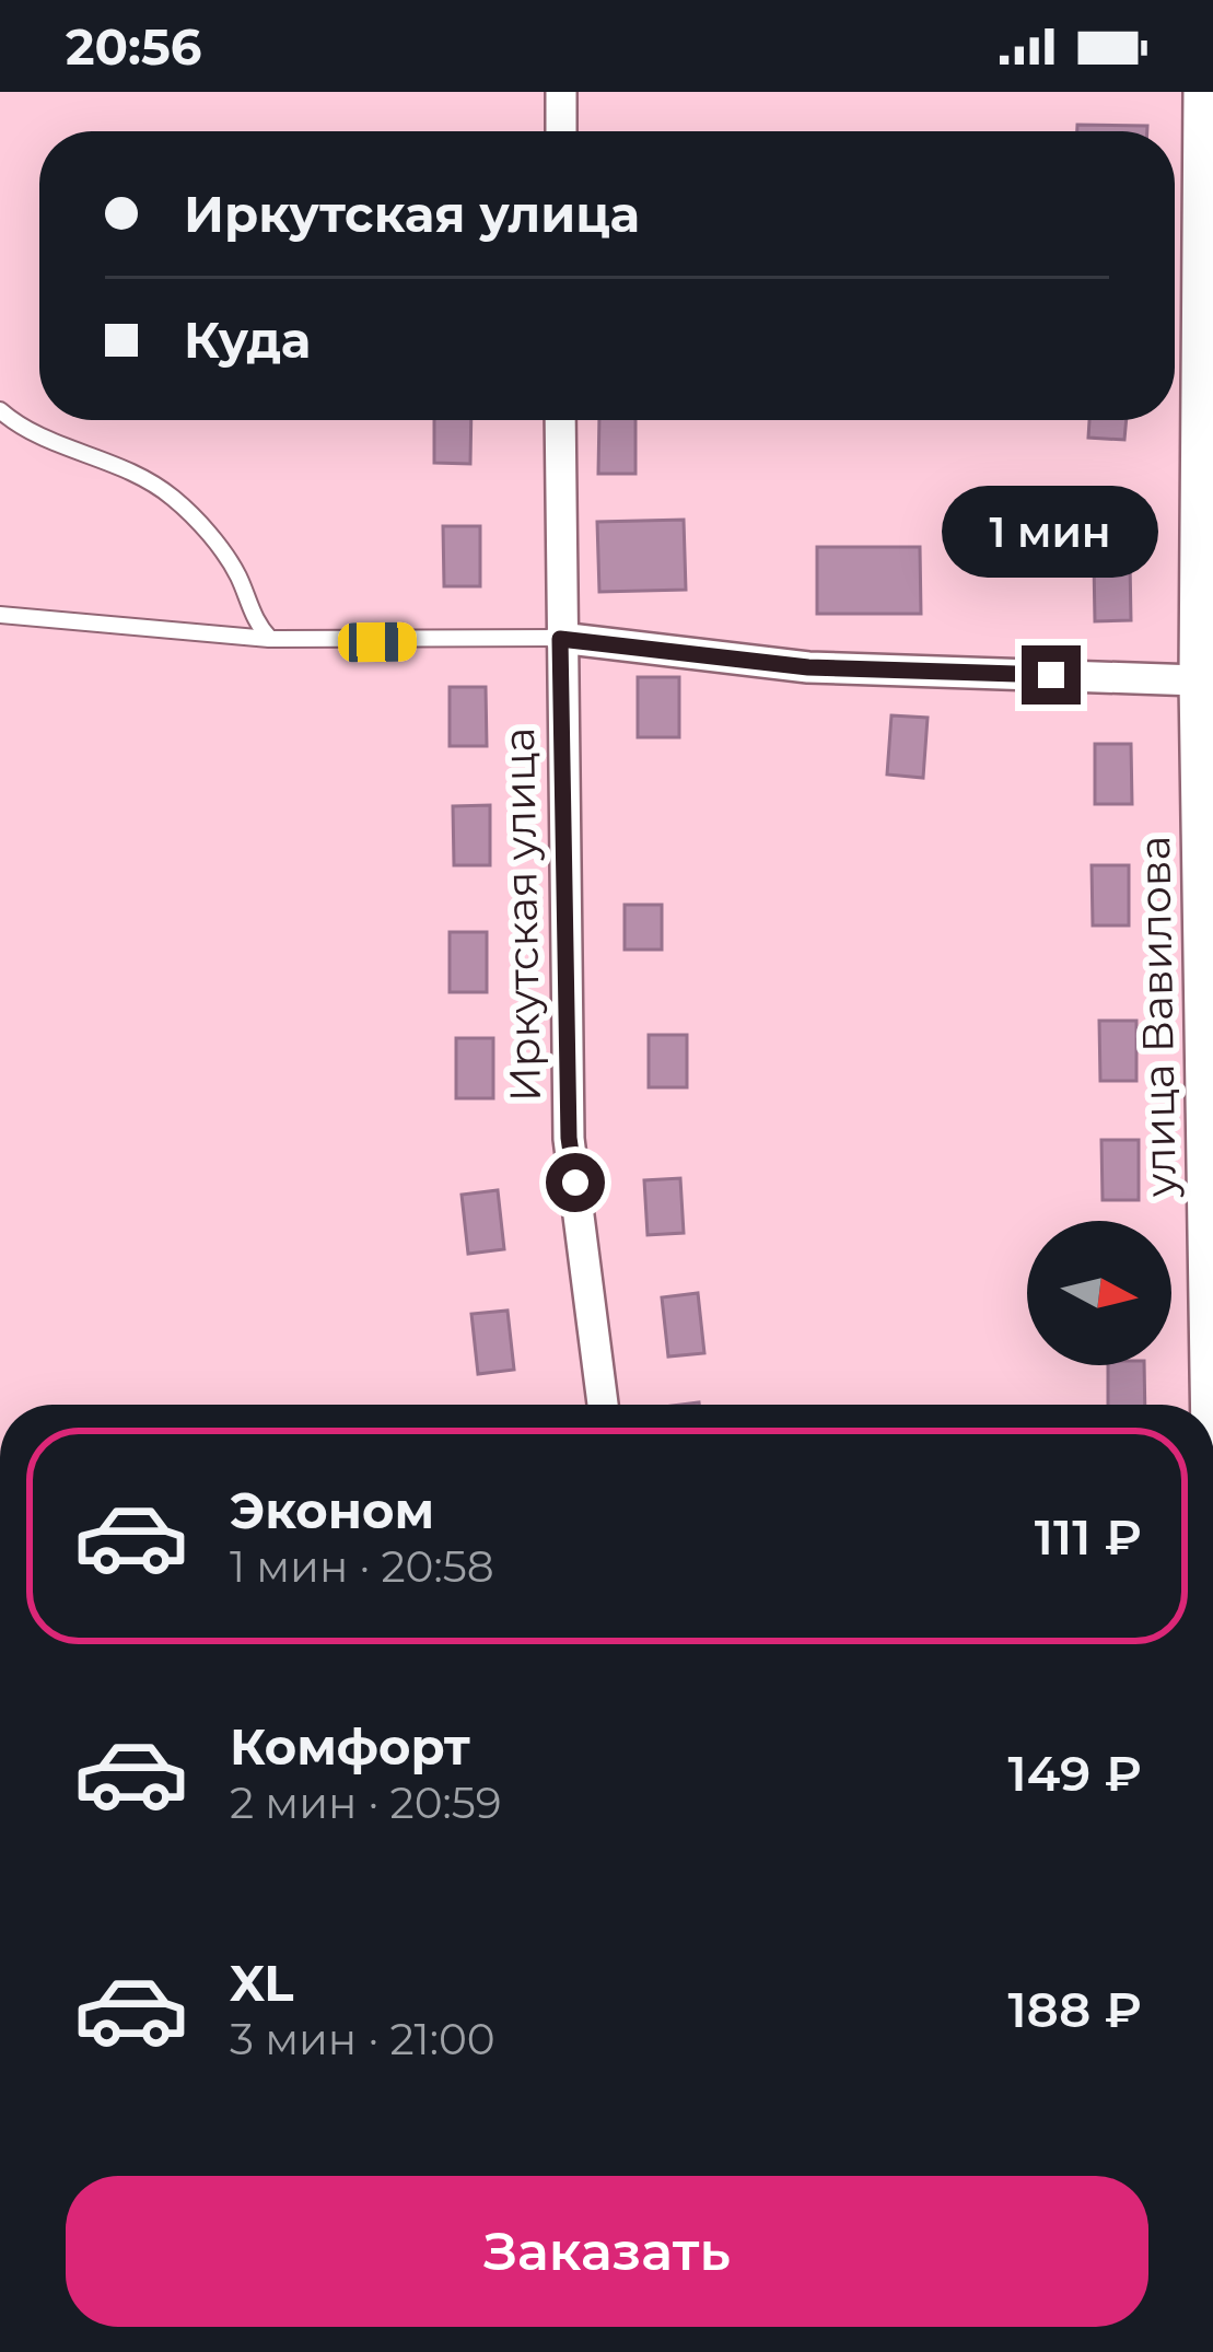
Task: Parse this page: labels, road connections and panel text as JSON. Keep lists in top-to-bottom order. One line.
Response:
{"streets":{"street":["Иркутская улица","улица Вавилова"]},"north":"right","page":{"status":"20:56","banner":["Иркутская улица","Куда"],"bubble":"1 мин","list":[{"name":"Эконом","note":"1 мин · 20:58","value":"111 ₽"},{"name":"Комфорт","note":"2 мин · 20:59","value":"149 ₽"},{"name":"XL","note":"3 мин · 21:00","value":"188 ₽"}],"buttons":"Заказать"}}
